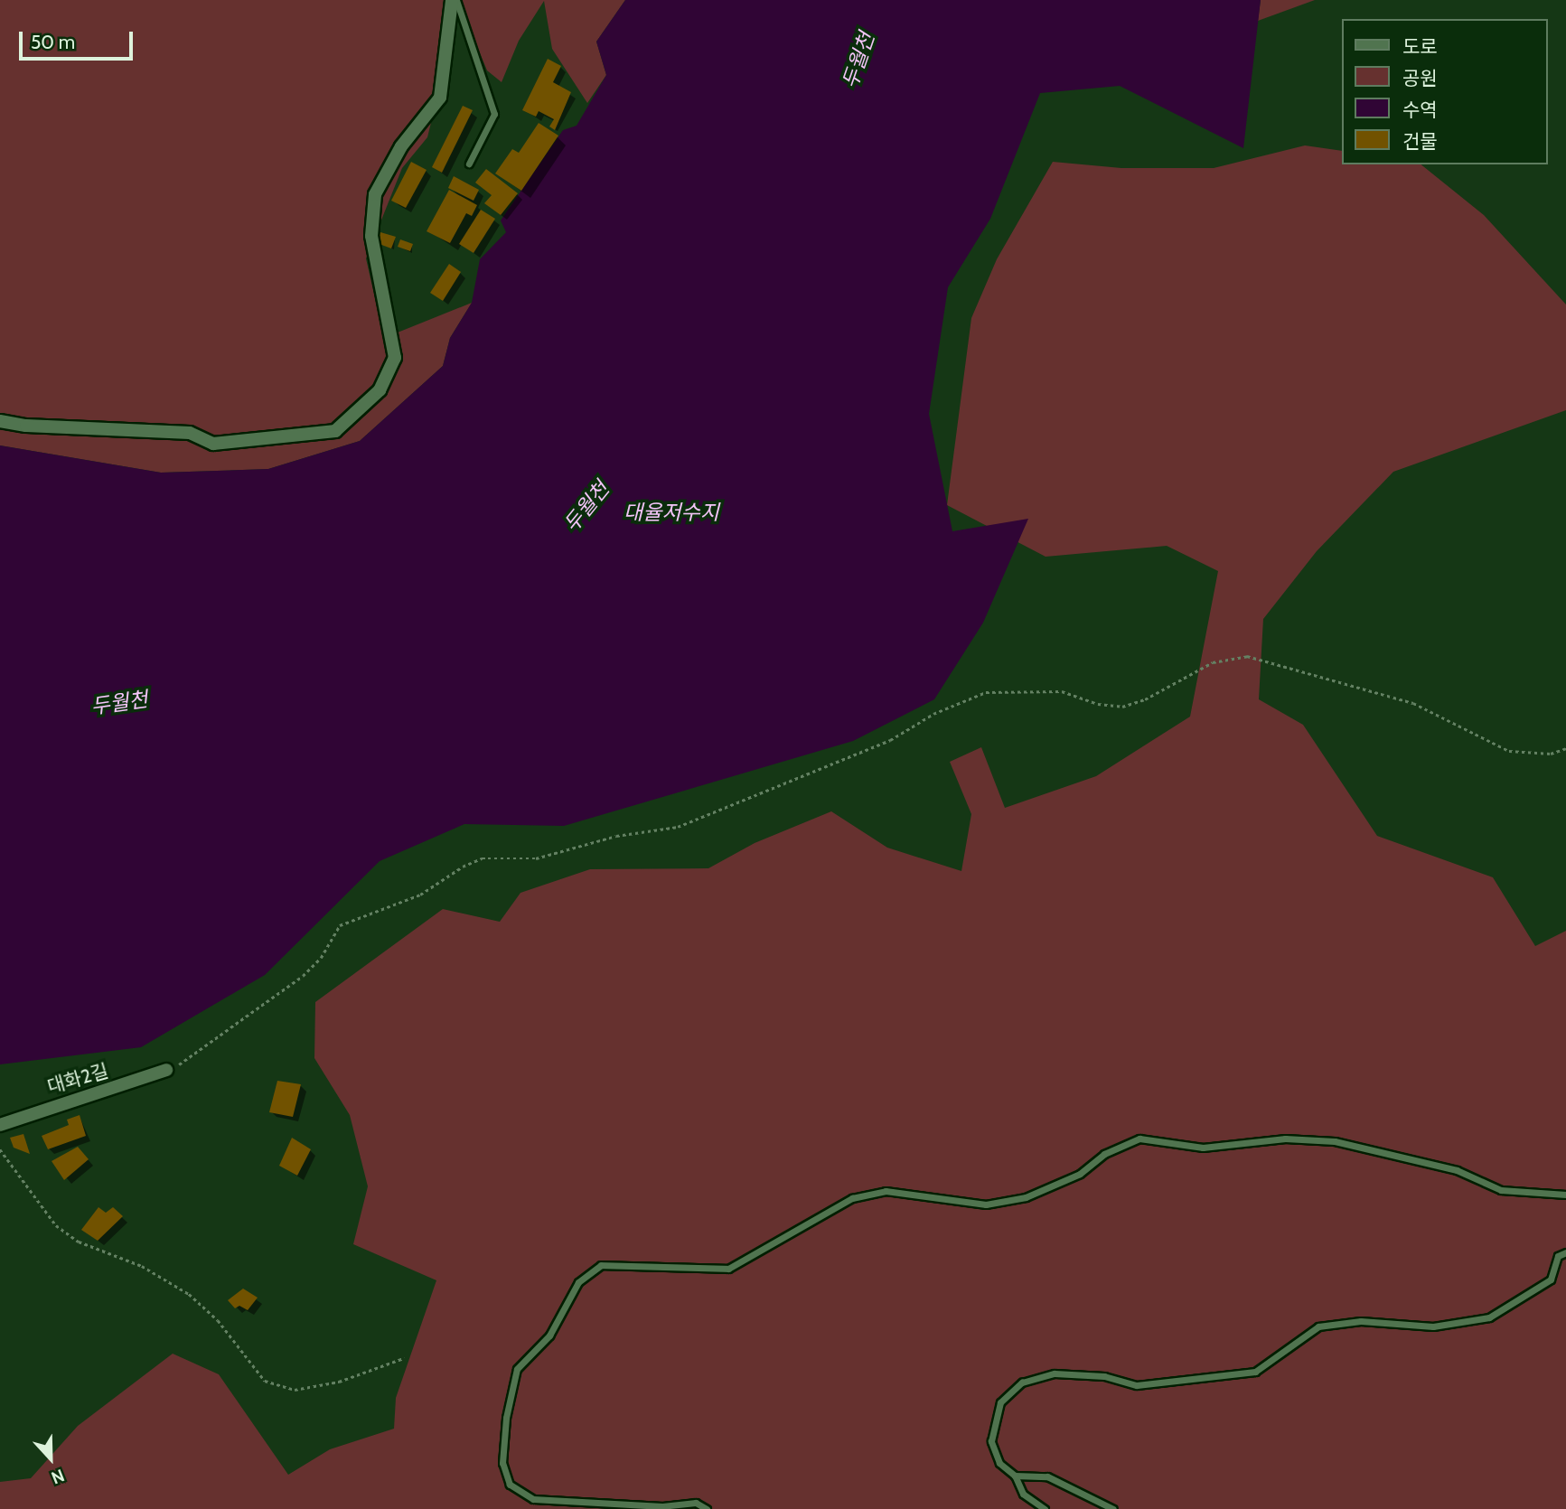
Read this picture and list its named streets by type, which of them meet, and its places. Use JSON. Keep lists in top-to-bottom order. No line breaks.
{"streets":{"street":["대화2길"]},"water":["두월천","대율저수지"],"legend":["도로","공원","수역","건물"],"scale_bar":"50 m","north":"bottom"}
